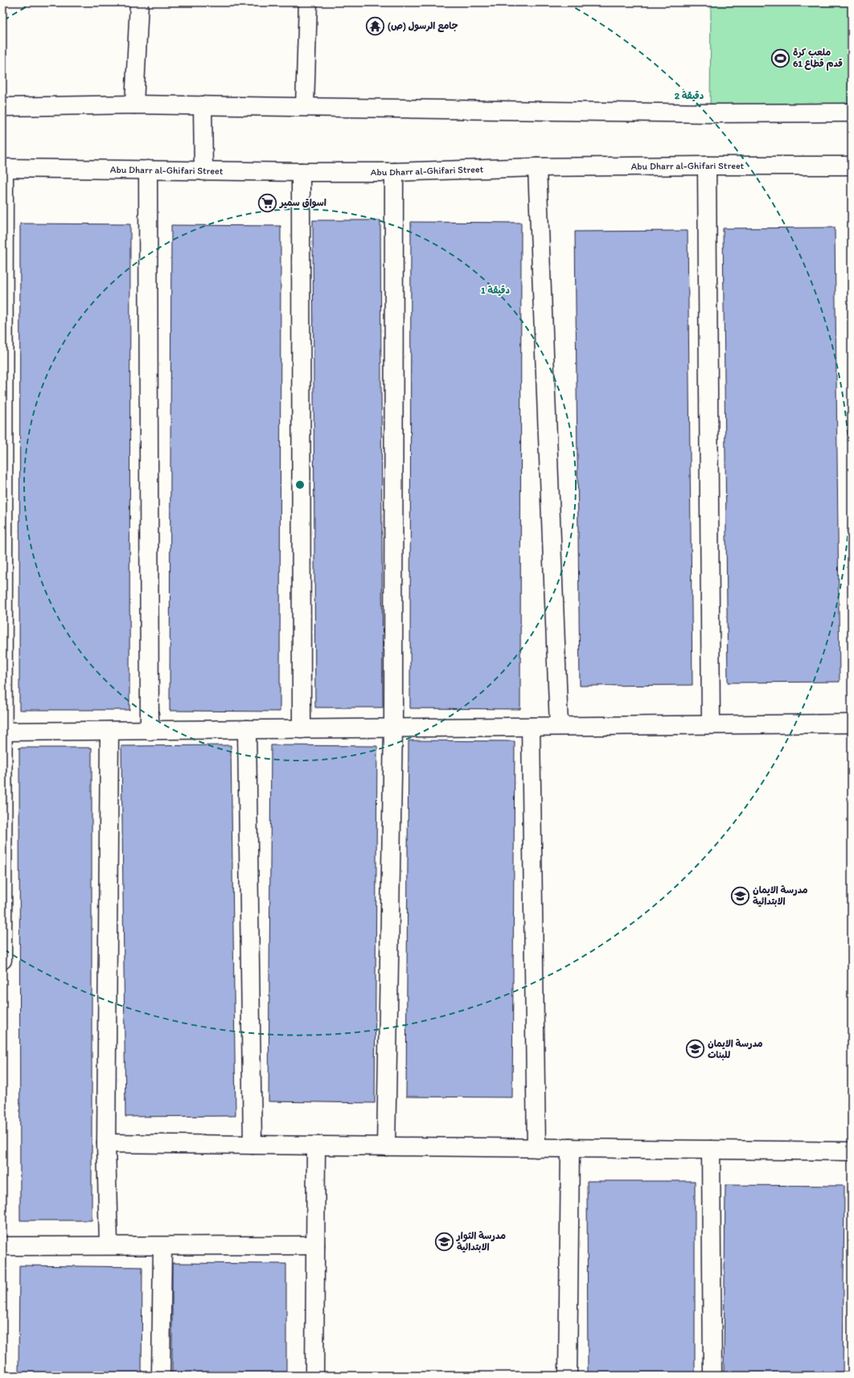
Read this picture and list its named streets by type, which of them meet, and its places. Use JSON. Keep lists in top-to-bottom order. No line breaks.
{"streets":{"street":["Abu Dharr al-Ghifari Street"]},"places":{"temple":["جامع الرسول (ص)"],"sports":["ملعب كرة قدم قطاع 61"],"supermarket":["اسواق سمير"],"school or university":["مدرسة الايمان الابتدائية","مدرسة الايمان للبنات","مدرسة الثوار الابتدائية"]},"rings":["2 دقيقة","1 دقيقة"]}
